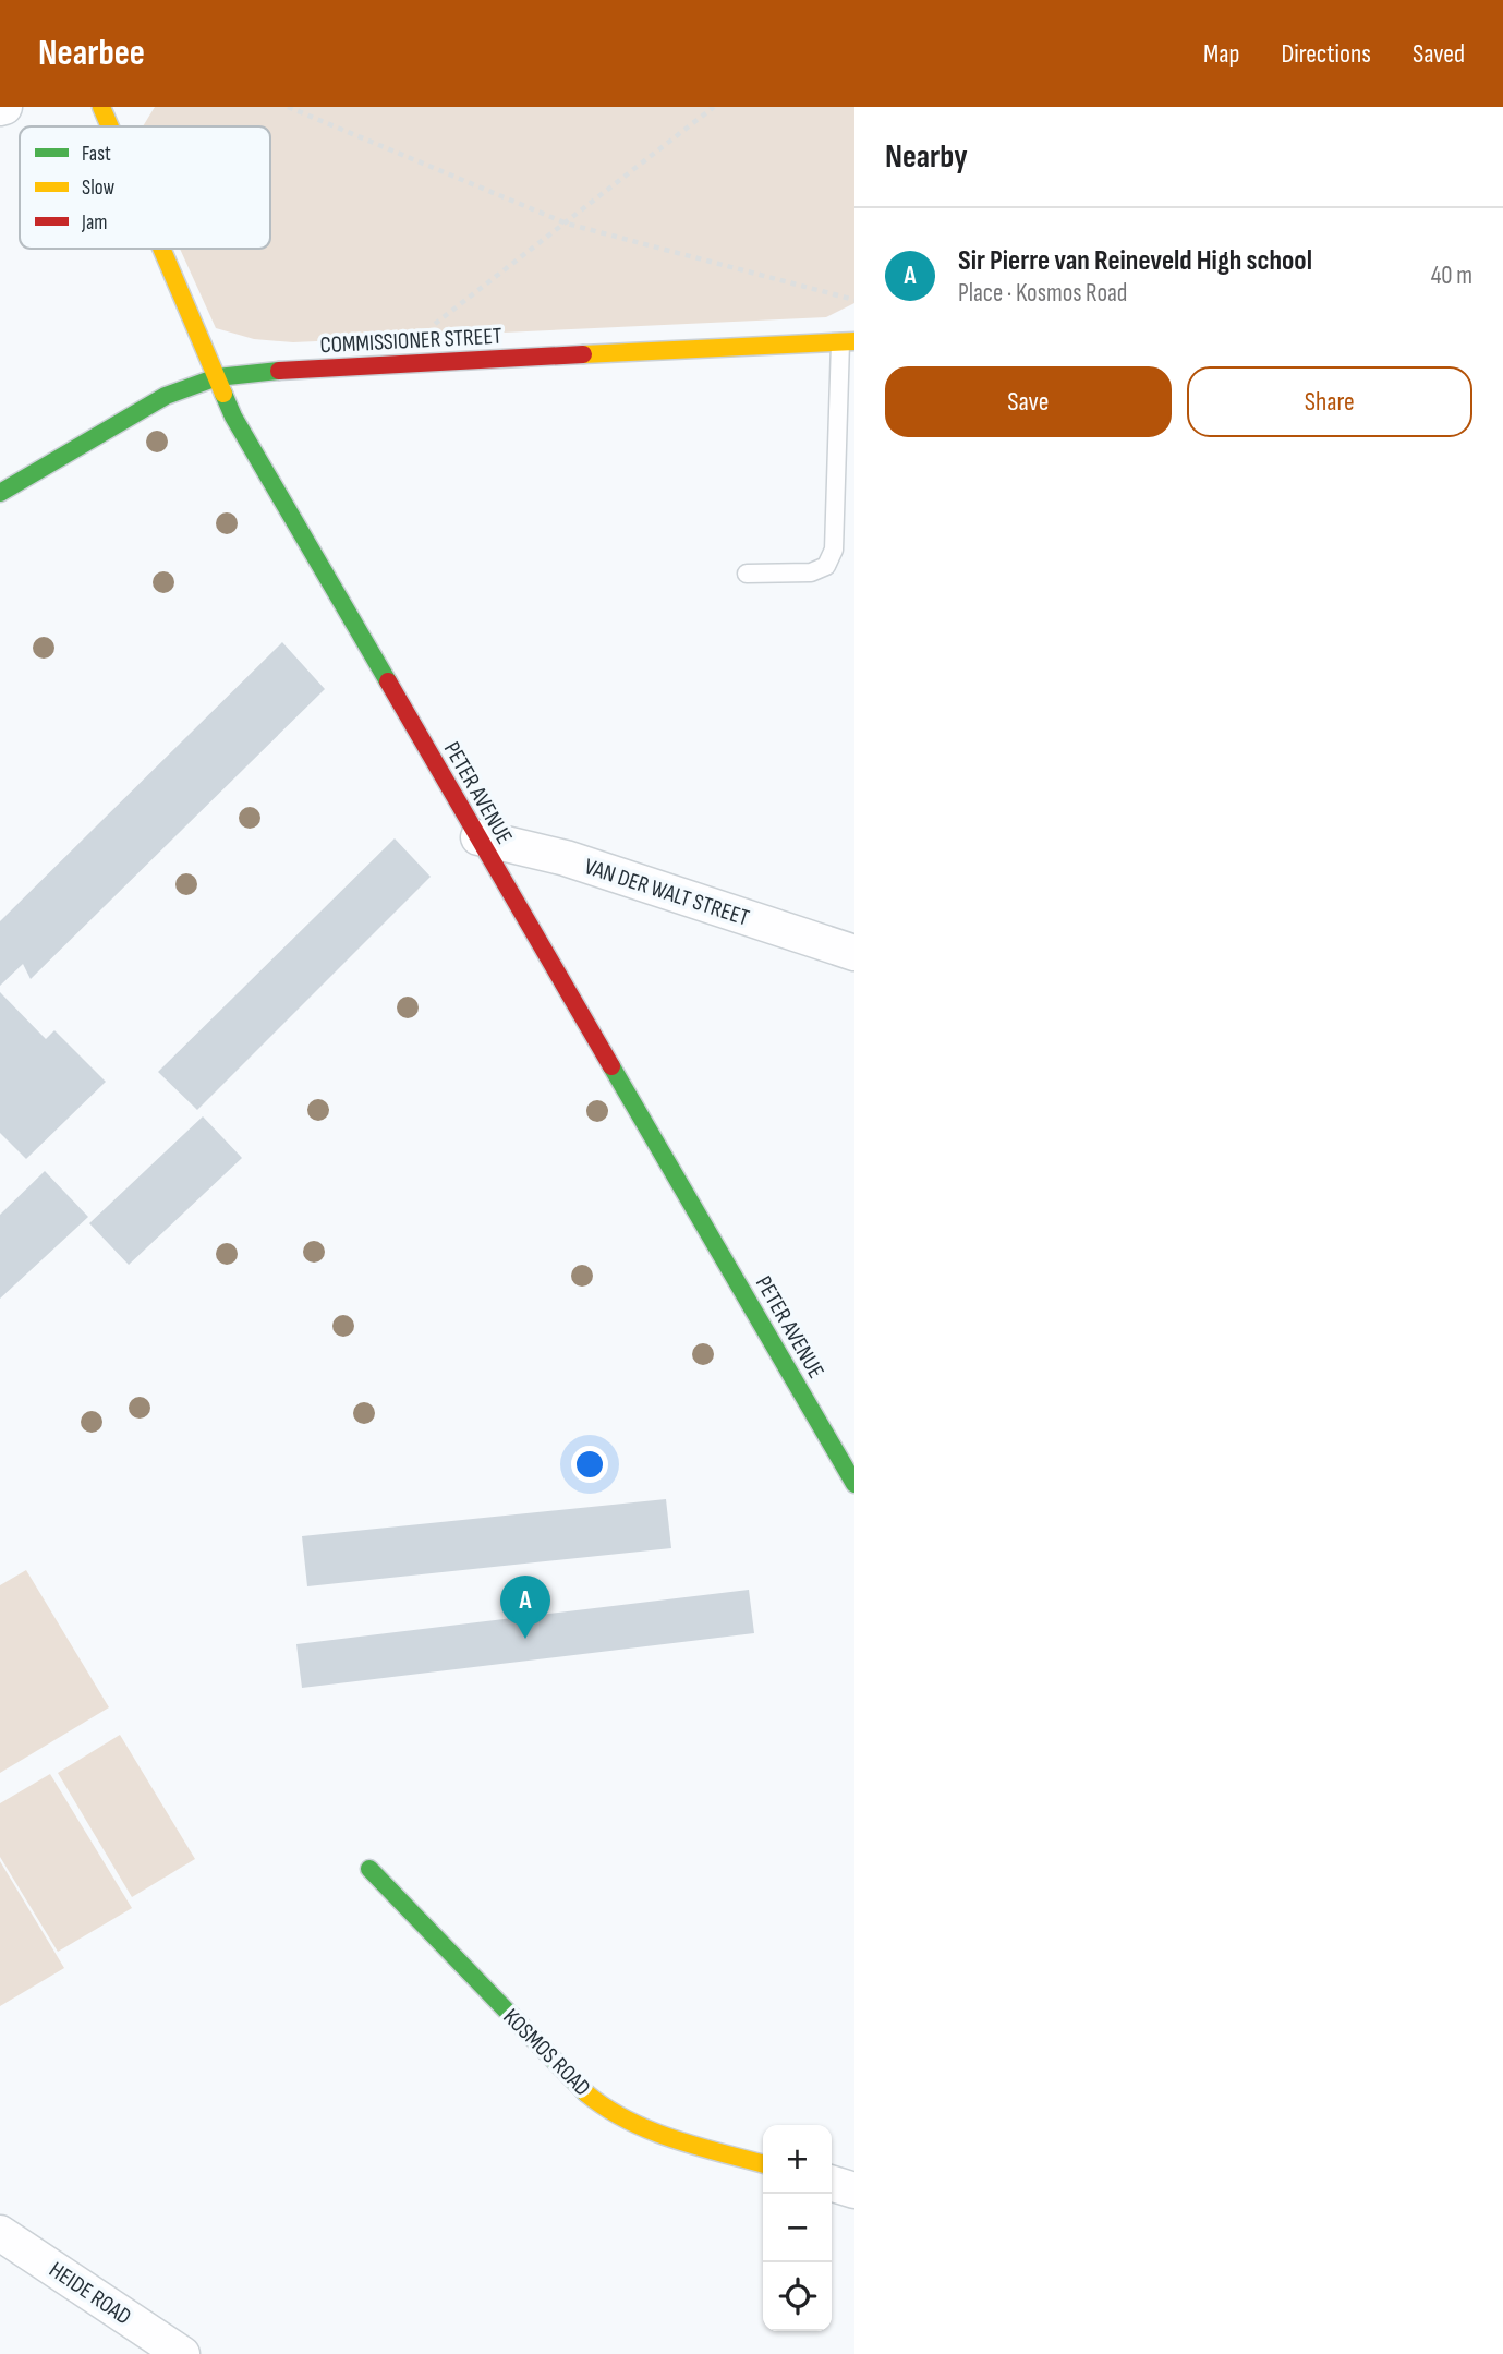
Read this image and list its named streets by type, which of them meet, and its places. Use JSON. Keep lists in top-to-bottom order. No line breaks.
{"streets":{"street":["COMMISSIONER STREET","PETER AVENUE","VAN DER WALT STREET","KOSMOS ROAD","HEIDE ROAD"]},"crossings":[["COMMISSIONER STREET","PETER AVENUE"],["PETER AVENUE","VAN DER WALT STREET"]],"legend":["Fast","Slow","Jam"],"page":{"header":"Nearbee","nav":["Map","Directions","Saved"],"heading":"Nearby","list":[{"mark":"A","name":"Sir Pierre van Reineveld High school","note":"Place · Kosmos Road","value":"40 m"}],"buttons":["Save","Share"],"pins":"A","map_buttons":["+","−"]}}
